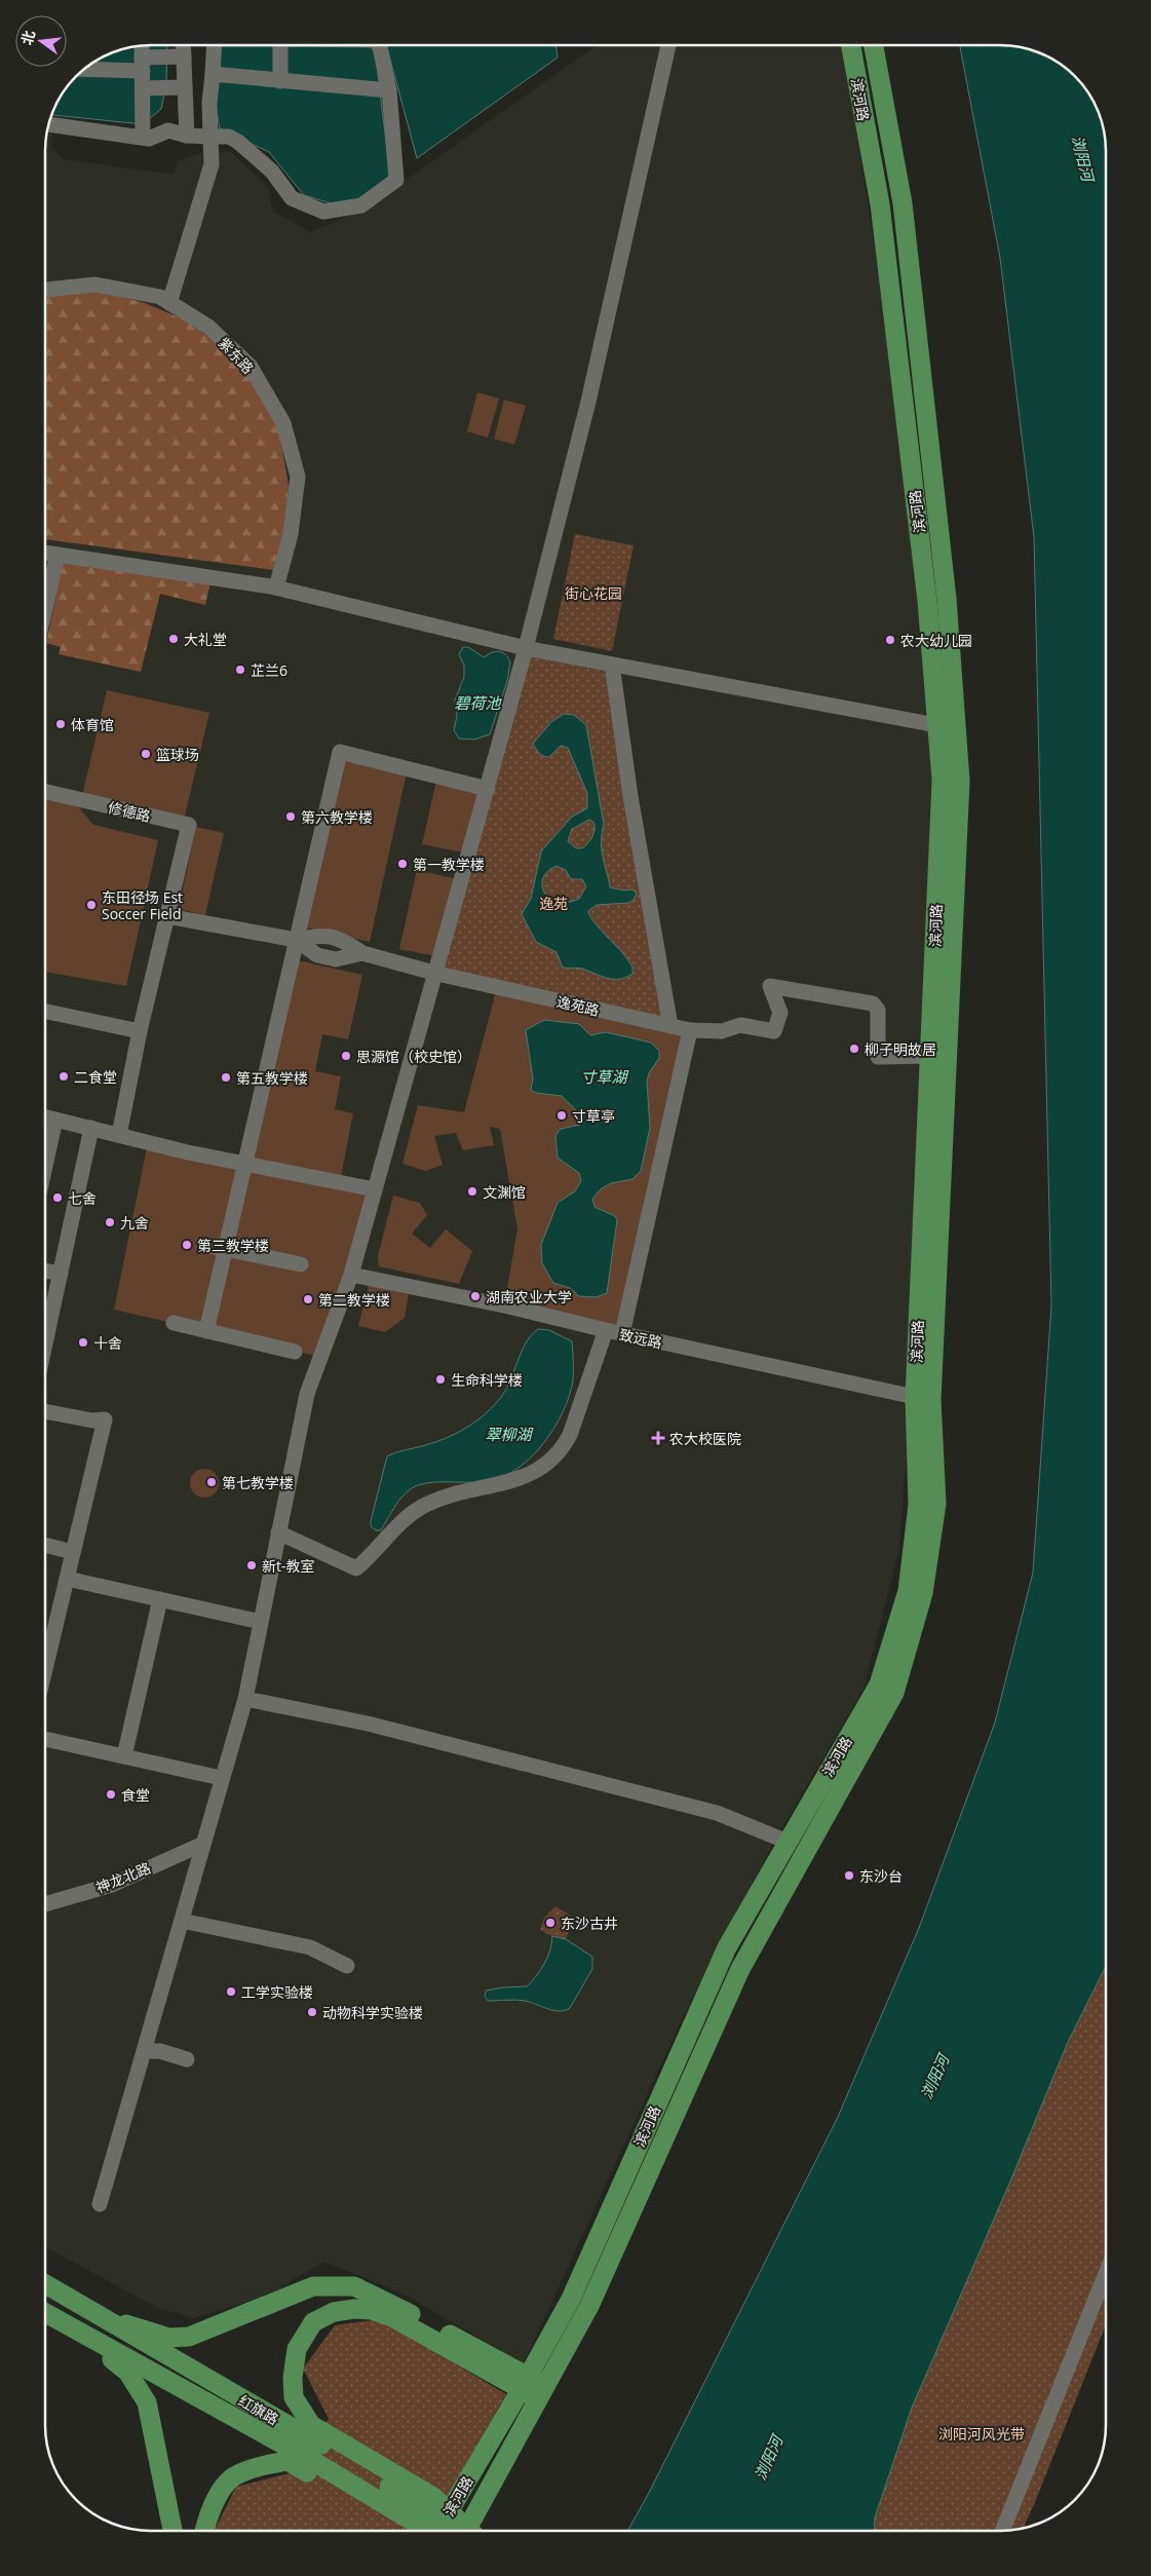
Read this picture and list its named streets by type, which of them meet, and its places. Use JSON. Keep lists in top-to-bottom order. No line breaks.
{"streets":{"main road":["滨河路","红旗路"],"street":["紫东路","修德路","逸苑路","致远路","神龙北路"]},"crossings":[["滨河路","逸苑路"],["滨河路","致远路"],["修德路","逸苑路"]],"water":["浏阳河","碧荷池","寸草湖","翠柳湖"],"parks":["街心花园","逸苑","浏阳河风光带"],"places":{"other":["大礼堂","农大幼儿园","芷兰6","体育馆","篮球场","第六教学楼","第一教学楼","东田径场 Est Soccer Field","柳子明故居","思源馆（校史馆）","二食堂","第五教学楼","寸草亭","文渊馆","七舍","九舍","第三教学楼","湖南农业大学","第二教学楼","十舍","生命科学楼","第七教学楼","新t-教室","食堂","东沙台","东沙古井","工学实验楼","动物科学实验楼"],"health":["农大校医院"]},"north":"left"}
